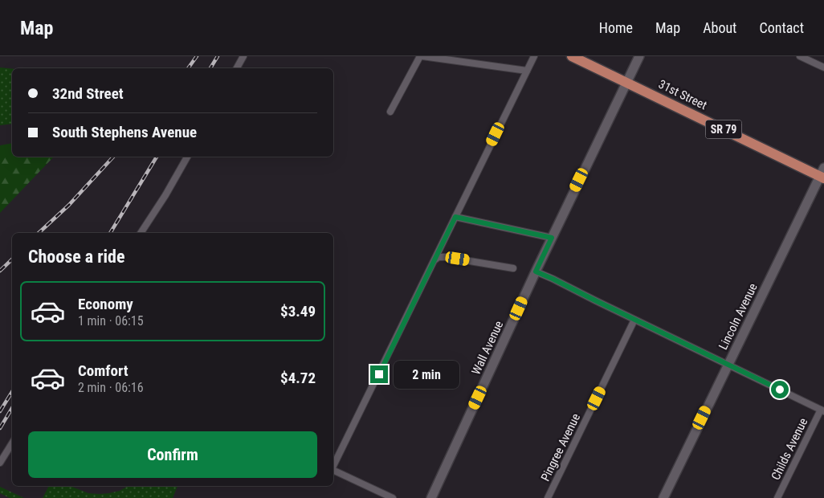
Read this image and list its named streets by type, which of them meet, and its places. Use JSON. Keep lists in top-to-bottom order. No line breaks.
{"streets":{"main road":["31st Street","SR 79","Lincoln Avenue","Wall Avenue"],"street":["Pingree Avenue","Childs Avenue"]},"crossings":[["31st Street","Lincoln Avenue"],["31st Street","Wall Avenue"]],"page":{"header":"Map","nav":["Home","Map","About","Contact"],"banner":["32nd Street","South Stephens Avenue"],"heading":"Choose a ride","list":[{"name":"Economy","note":"1 min · 06:15","value":"$3.49"},{"name":"Comfort","note":"2 min · 06:16","value":"$4.72"}],"bubble":"2 min","buttons":"Confirm"}}
